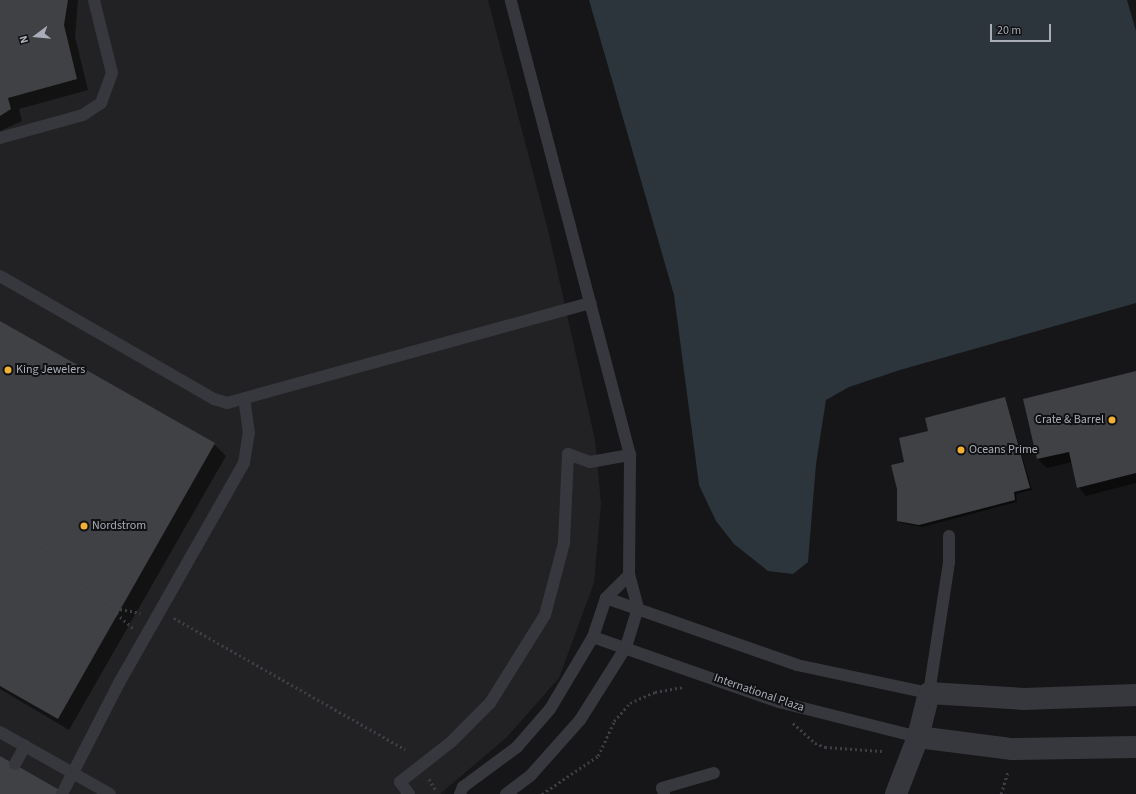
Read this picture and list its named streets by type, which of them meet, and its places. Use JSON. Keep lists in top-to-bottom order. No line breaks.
{"streets":{"lane":["International Plaza"]},"places":["King Jewelers","Crate & Barrel","Oceans Prime","Nordstrom"],"scale_bar":"20 m","north":"left"}
